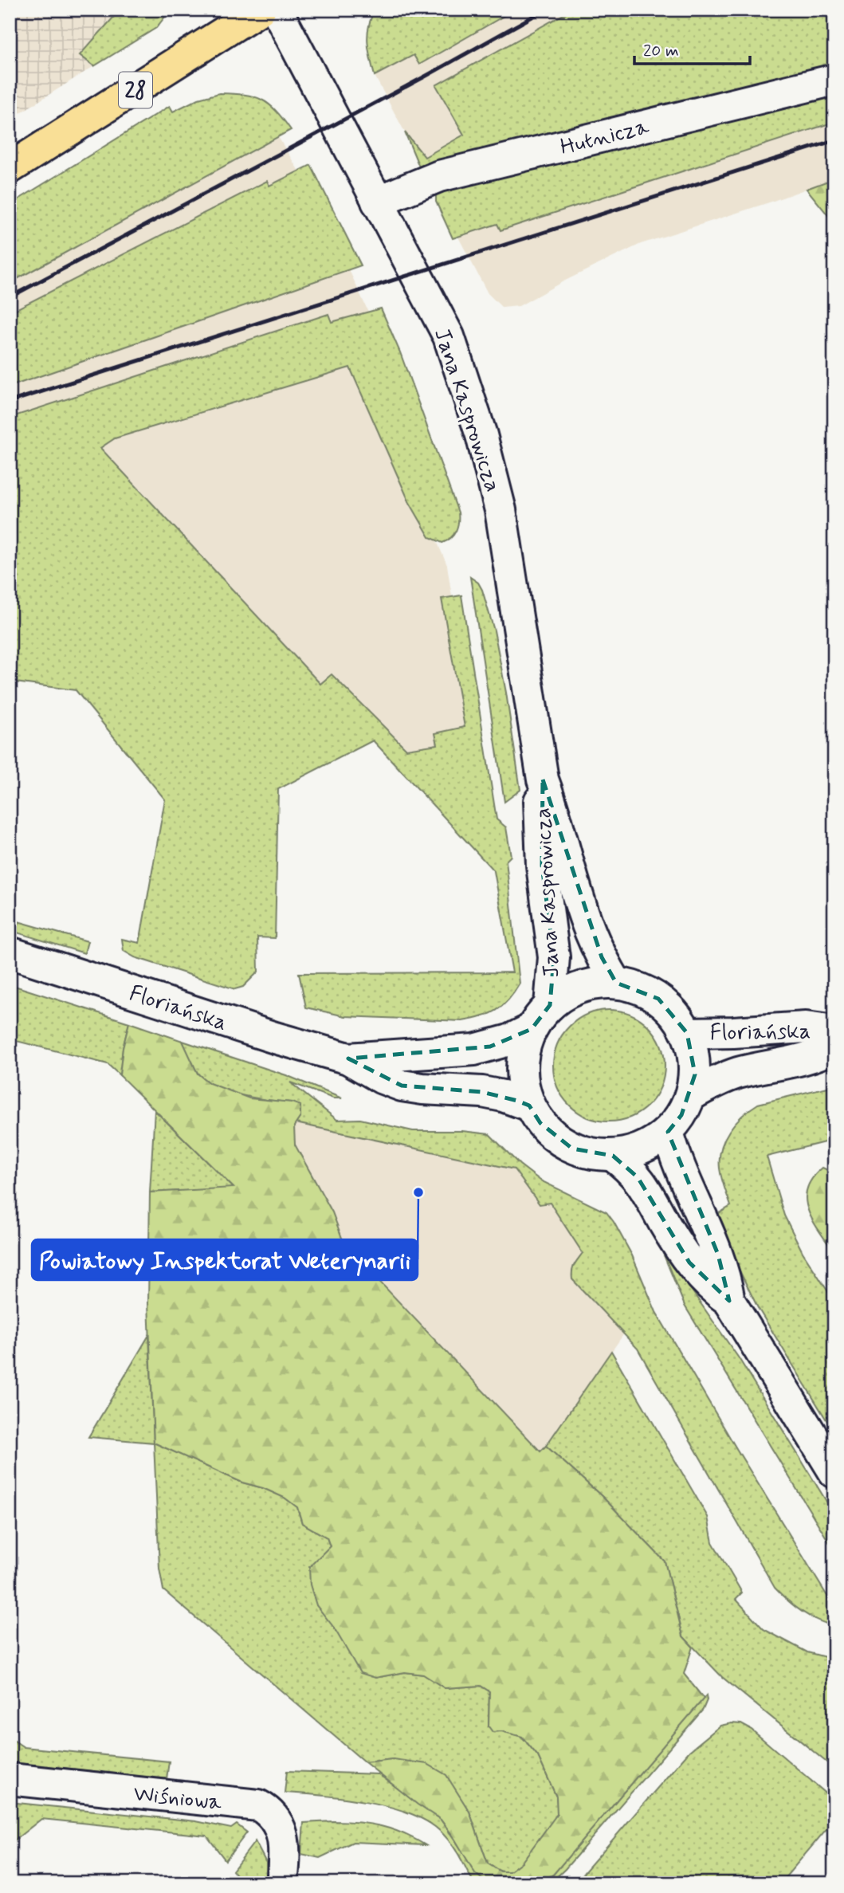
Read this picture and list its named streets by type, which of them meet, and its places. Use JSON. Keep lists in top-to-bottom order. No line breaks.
{"streets":{"main road":["28","Hutnicza","Jana Kasprowicza","Floriańska","Wiśniowa"]},"crossings":[["Hutnicza","Jana Kasprowicza"],["Jana Kasprowicza","Floriańska"]],"places":["Powiatowy Inspektorat Weterynarii"],"scale_bar":"20 m"}
